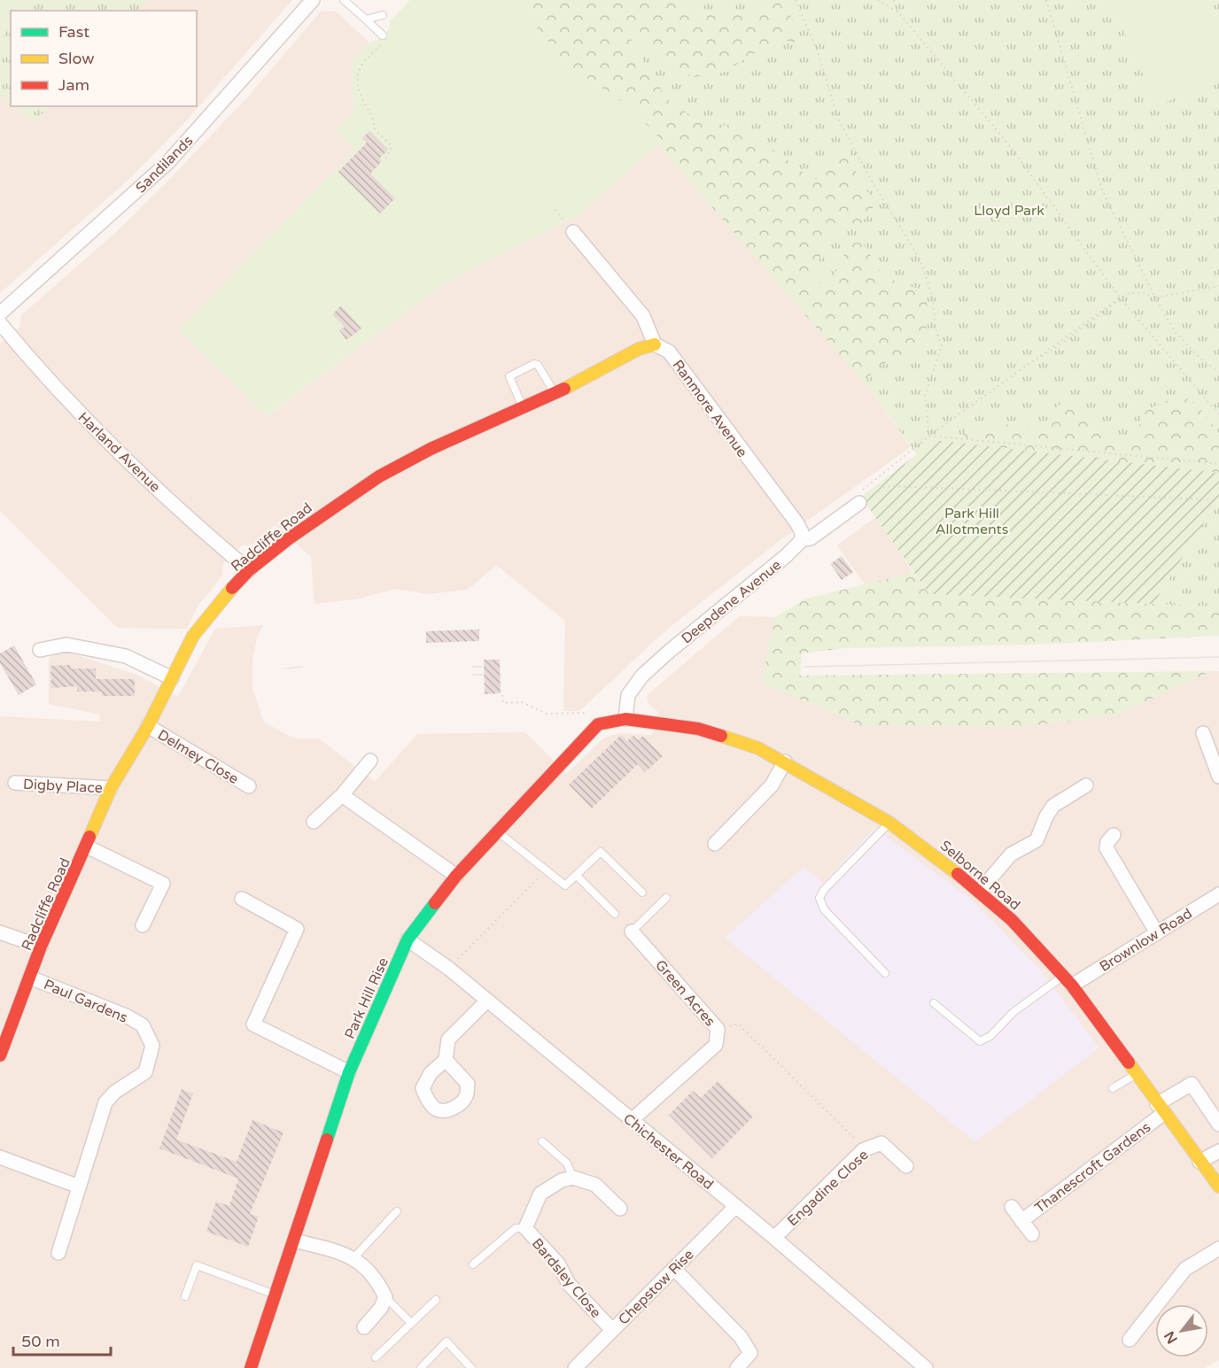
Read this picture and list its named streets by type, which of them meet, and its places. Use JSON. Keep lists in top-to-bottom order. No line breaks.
{"streets":{"street":["Sandilands","Ranmore Avenue","Harland Avenue","Radcliffe Road","Deepdene Avenue","Delmey Close","Digby Place","Selborne Road","Brownlow Road","Green Acres","Park Hill Rise","Paul Gardens","Chichester Road","Thanescroft Gardens","Engadine Close","Bardsley Close","Chepstow Rise"]},"crossings":[["Ranmore Avenue","Radcliffe Road"],["Ranmore Avenue","Deepdene Avenue"],["Harland Avenue","Radcliffe Road"],["Radcliffe Road","Delmey Close"],["Radcliffe Road","Digby Place"],["Radcliffe Road","Paul Gardens"],["Deepdene Avenue","Selborne Road"],["Selborne Road","Brownlow Road"],["Selborne Road","Thanescroft Gardens"],["Green Acres","Chichester Road"],["Park Hill Rise","Chichester Road"],["Chichester Road","Engadine Close"],["Chichester Road","Chepstow Rise"],["Bardsley Close","Chepstow Rise"]],"parks":["Lloyd Park","Park Hill Allotments"],"legend":["Fast","Slow","Jam"],"scale_bar":"50 m","north":"bottom left"}
